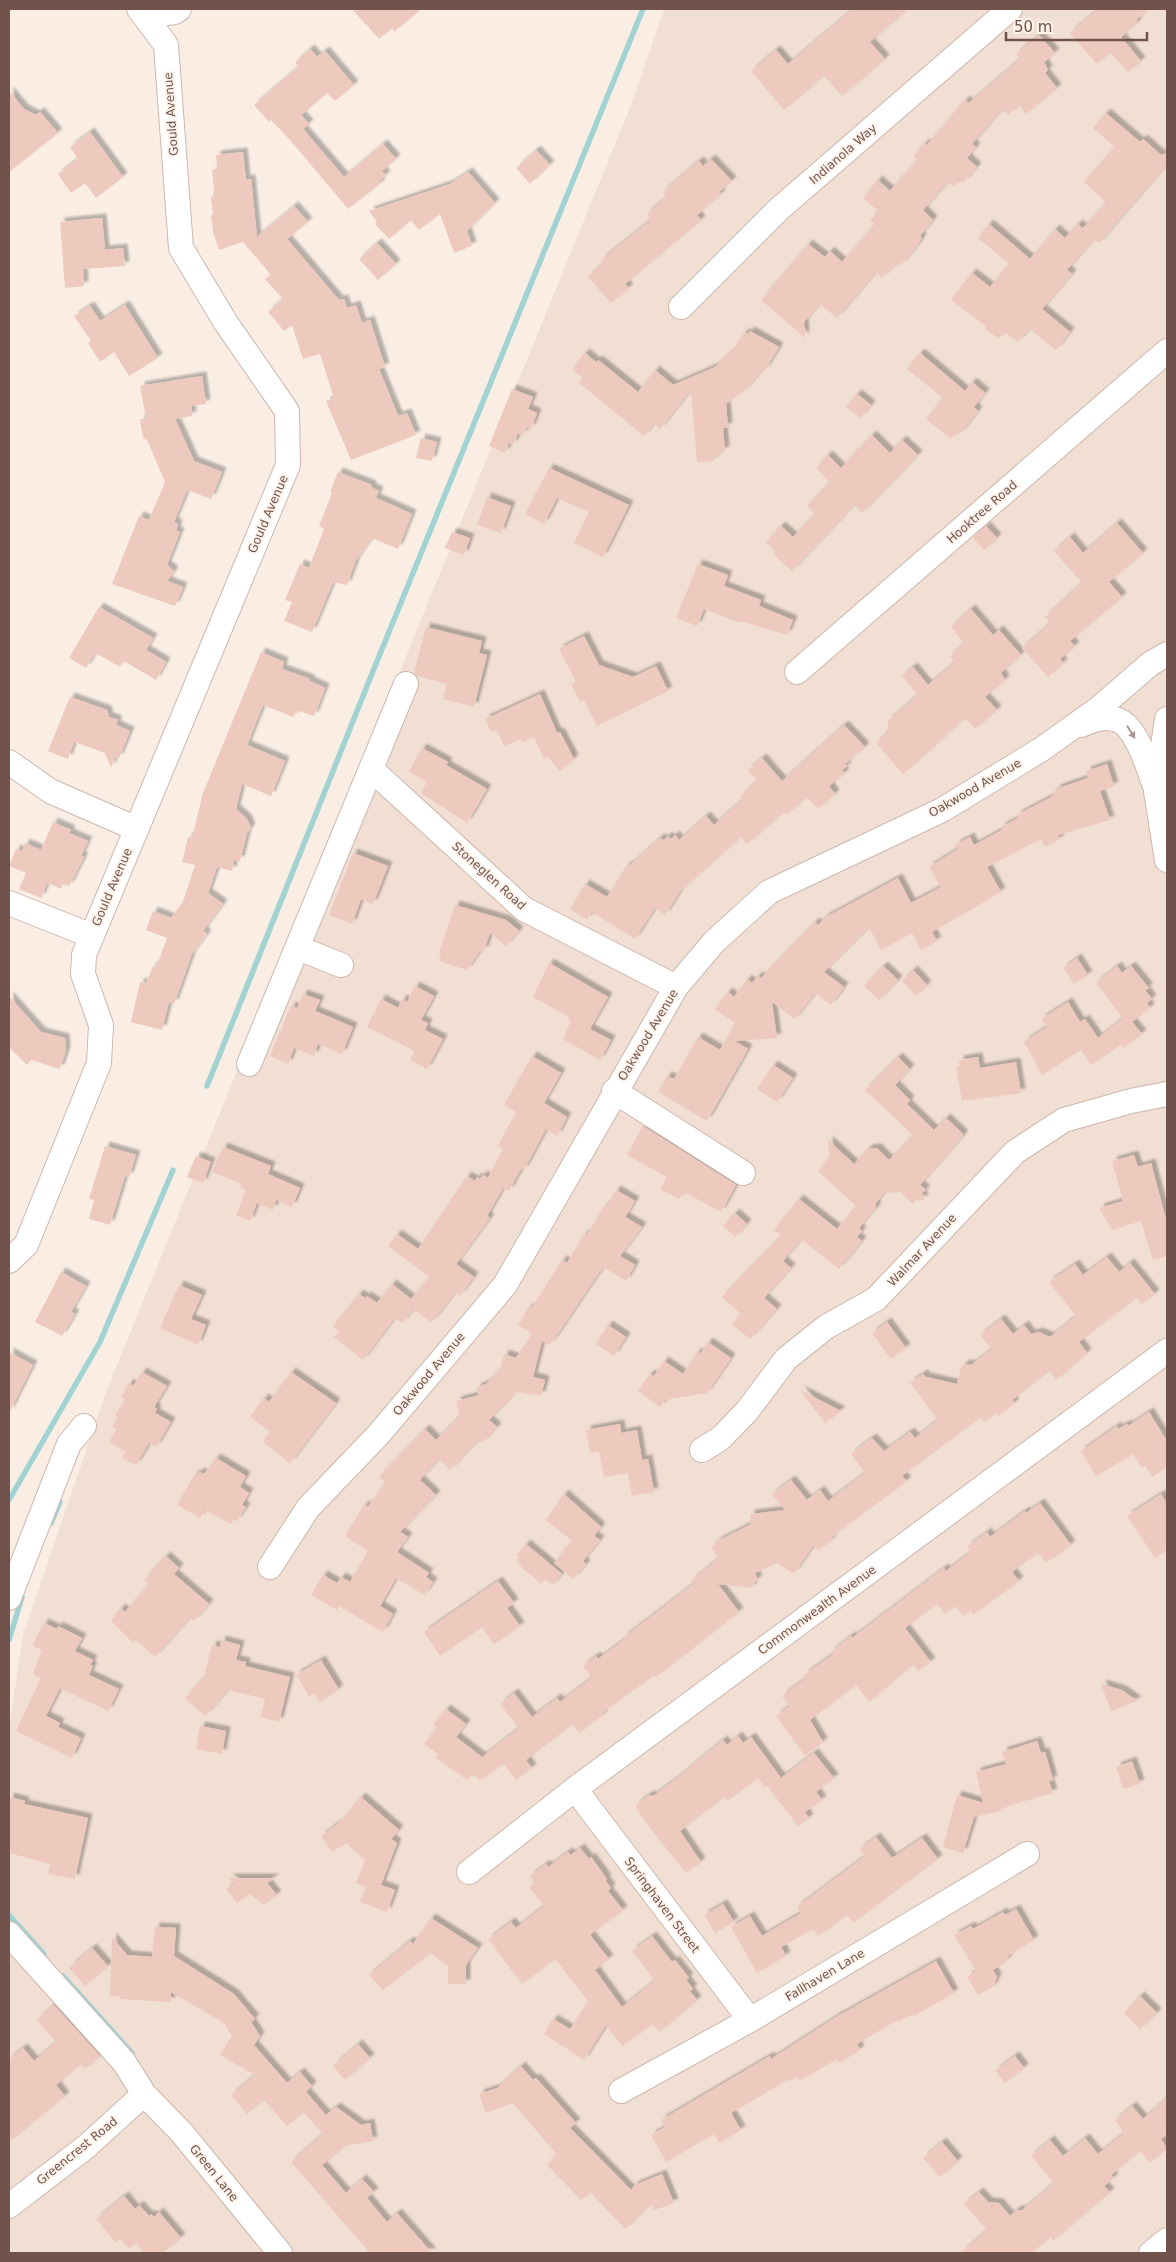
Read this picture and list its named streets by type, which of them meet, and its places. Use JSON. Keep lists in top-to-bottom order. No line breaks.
{"streets":{"street":["Gould Avenue","Indianola Way","Hooktree Road","Oakwood Avenue","Stoneglen Road","Walmar Avenue","Commonwealth Avenue","Springhaven Street","Fallhaven Lane","Greencrest Road","Green Lane"]},"crossings":[["Oakwood Avenue","Stoneglen Road"],["Commonwealth Avenue","Springhaven Street"],["Springhaven Street","Fallhaven Lane"],["Greencrest Road","Green Lane"]],"scale_bar":"50 m"}
